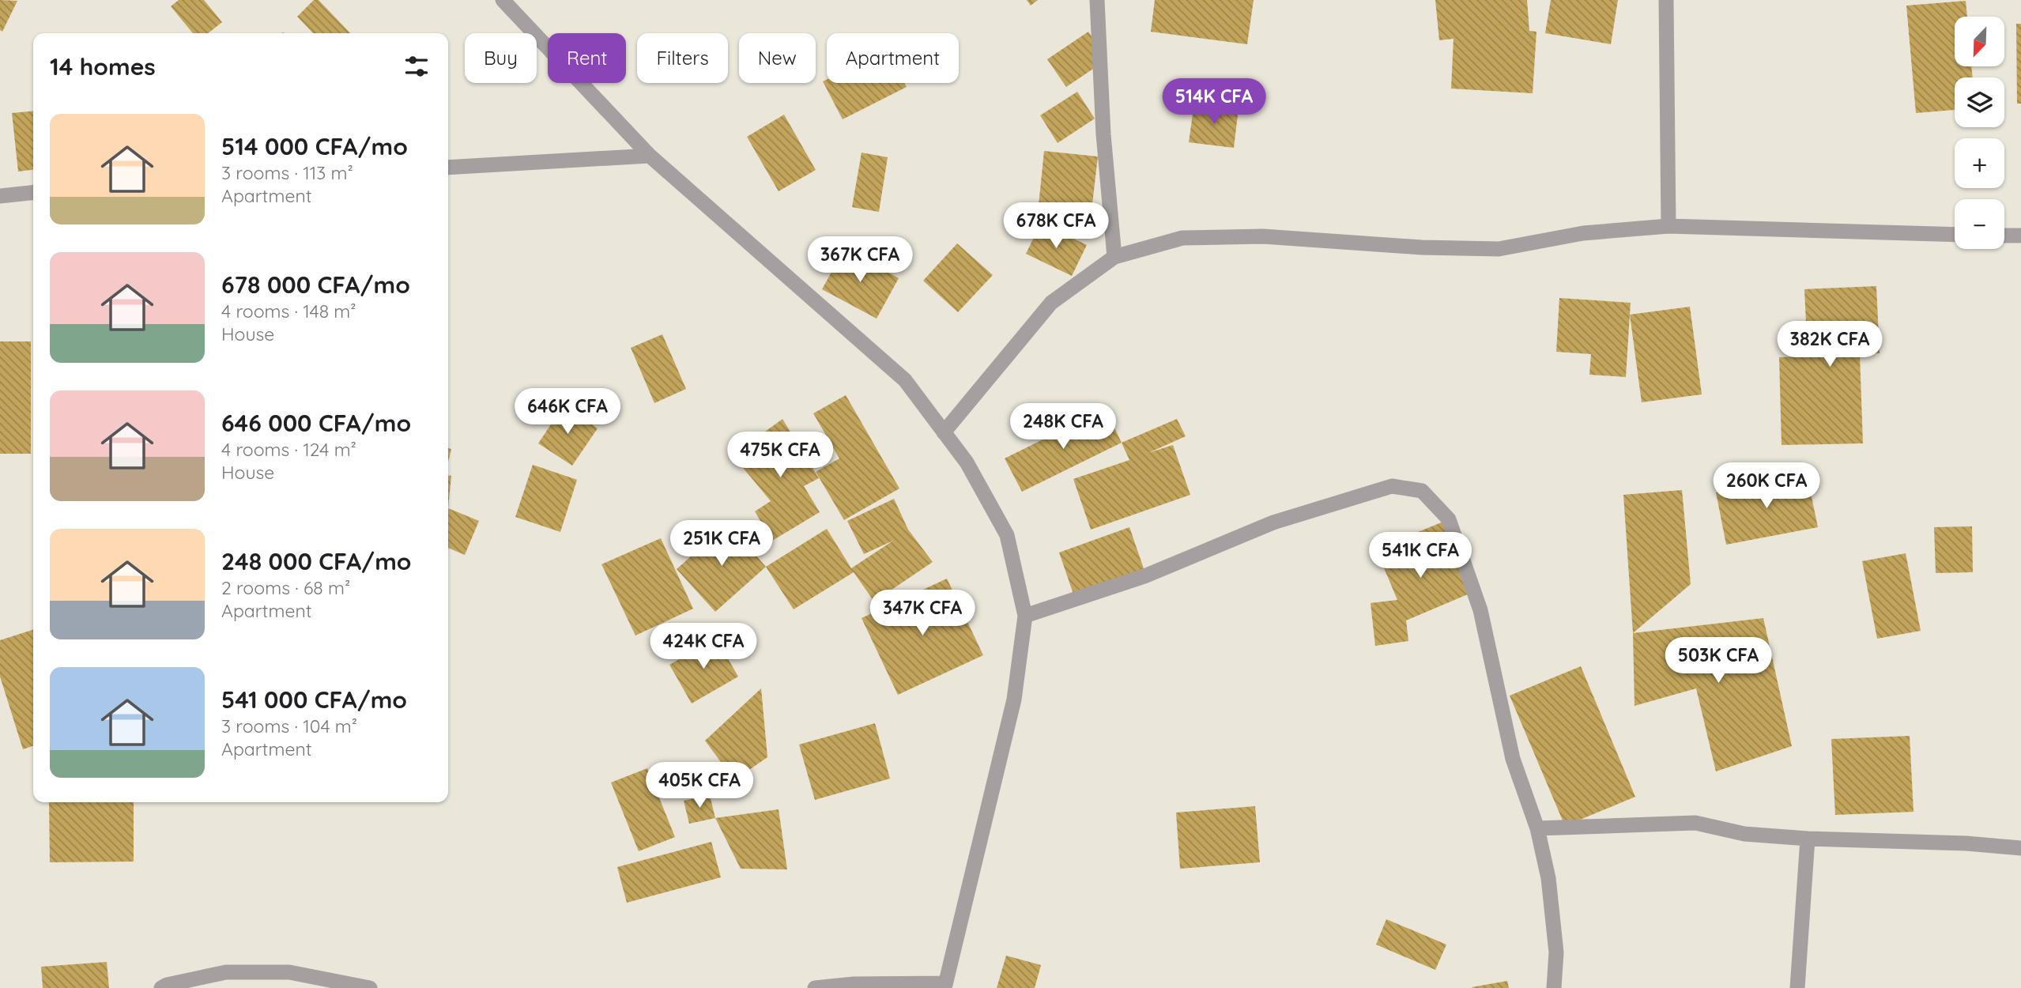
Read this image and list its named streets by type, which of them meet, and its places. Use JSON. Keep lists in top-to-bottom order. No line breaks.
{"north":"bottom left","page":{"map_buttons":["+","−"],"chip":["Buy","Rent","Filters","New","Apartment"],"heading":"14 homes","price":["514K CFA","678K CFA","367K CFA","382K CFA","646K CFA","248K CFA","475K CFA","260K CFA","251K CFA","541K CFA","347K CFA","424K CFA","503K CFA","405K CFA"],"list":[{"name":"514 000 CFA/mo","note":"3 rooms · 113 m² · Apartment"},{"name":"678 000 CFA/mo","note":"4 rooms · 148 m² · House"},{"name":"646 000 CFA/mo","note":"4 rooms · 124 m² · House"},{"name":"248 000 CFA/mo","note":"2 rooms · 68 m² · Apartment"},{"name":"541 000 CFA/mo","note":"3 rooms · 104 m² · Apartment"}]}}
